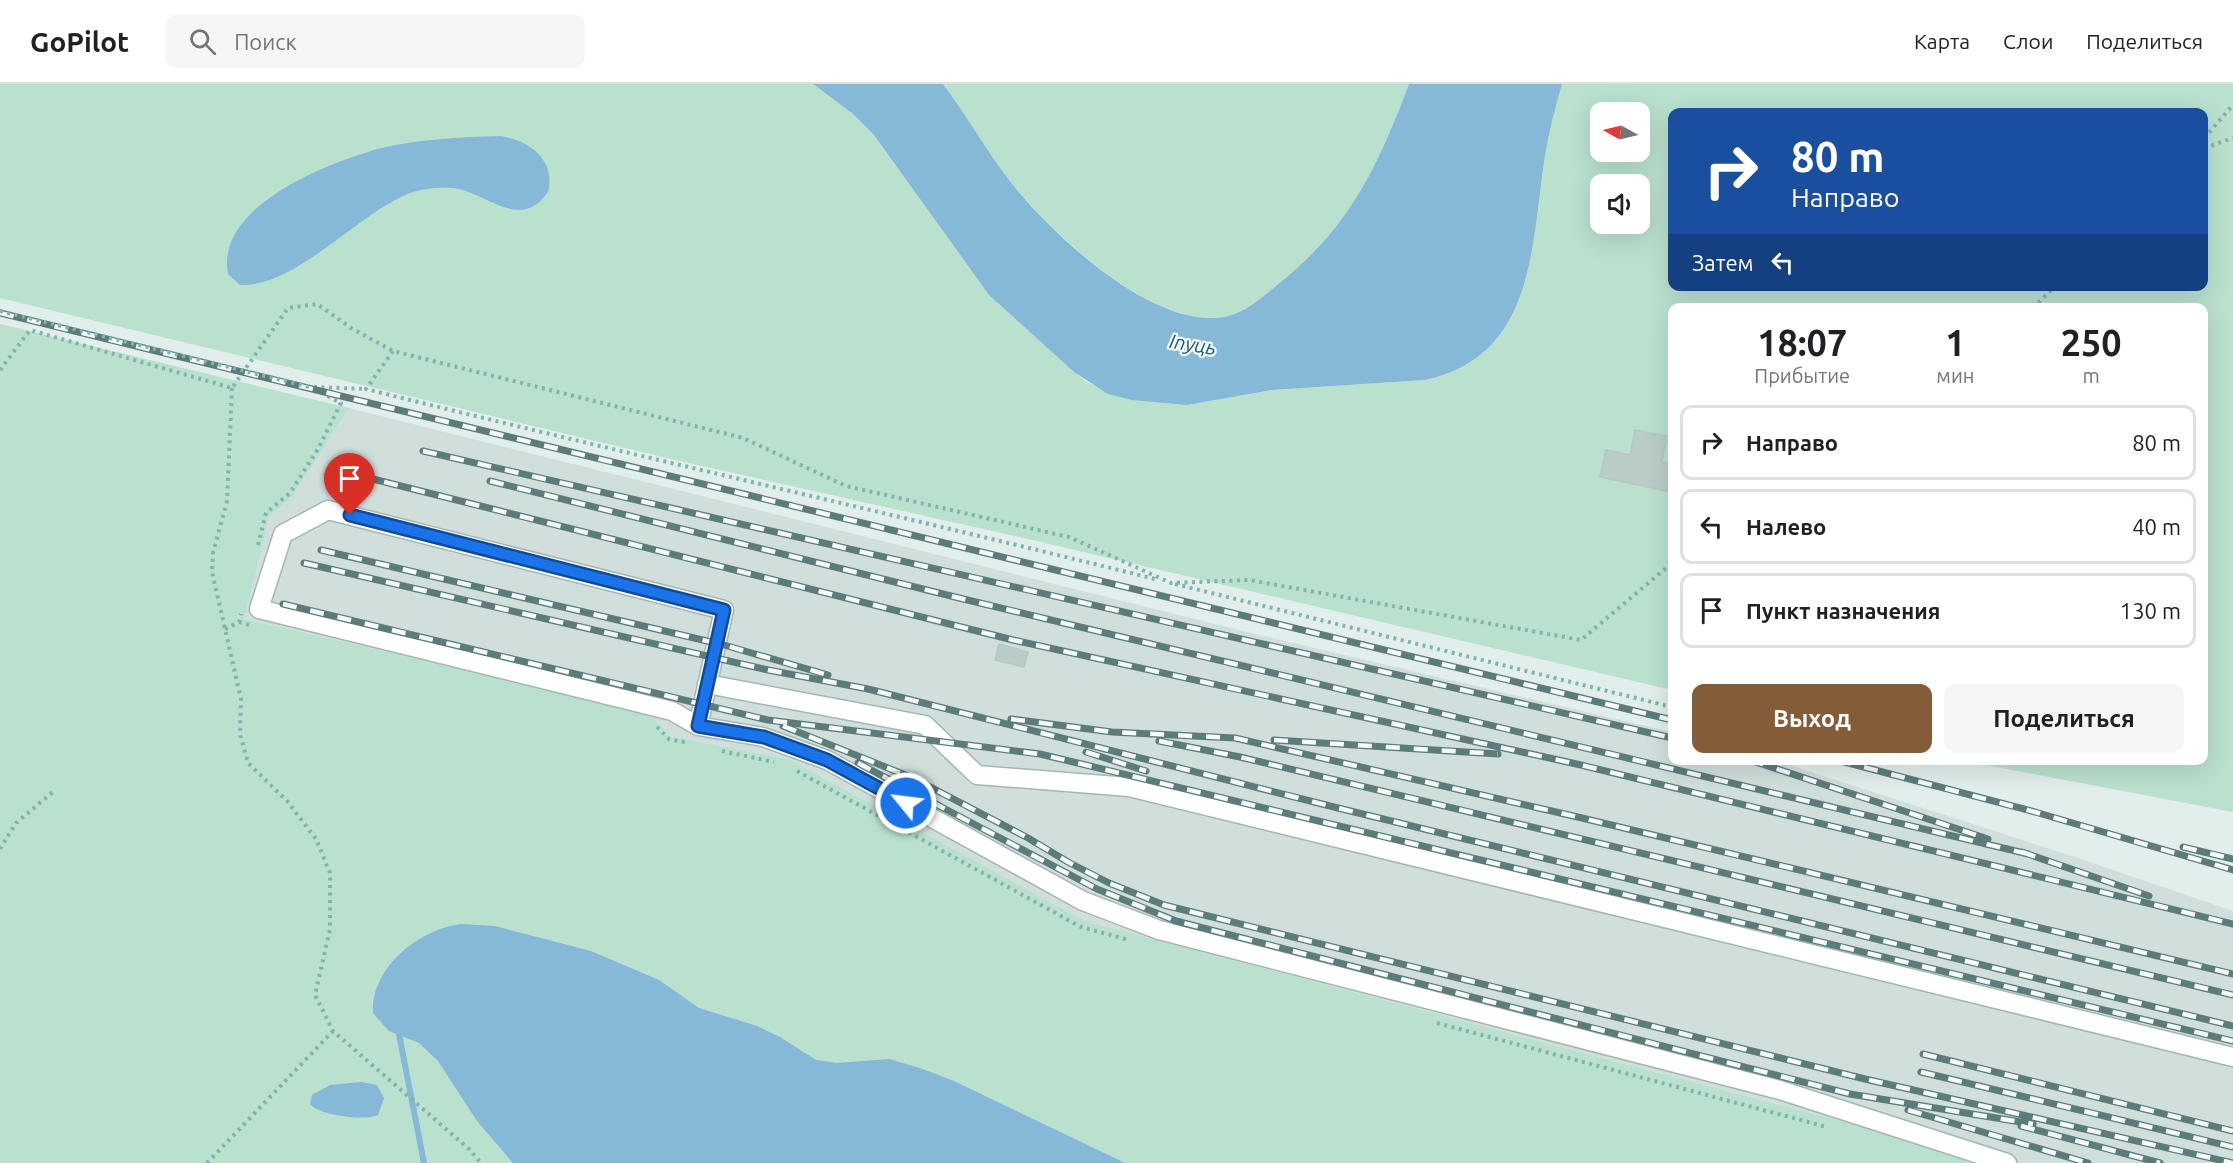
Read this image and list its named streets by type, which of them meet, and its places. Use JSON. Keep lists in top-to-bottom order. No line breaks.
{"water":["Іпуць"],"north":"left","page":{"header":"GoPilot","search":"Поиск","nav":["Карта","Слои","Поделиться"],"turn":["80 m","Направо"],"then":"Затем","eta":["18:07","Прибытие","1","мин","250","m"],"list":[{"name":"Направо","value":"80 m"},{"name":"Налево","value":"40 m"},{"name":"Пункт назначения","value":"130 m"}],"buttons":["Выход","Поделиться"]}}
